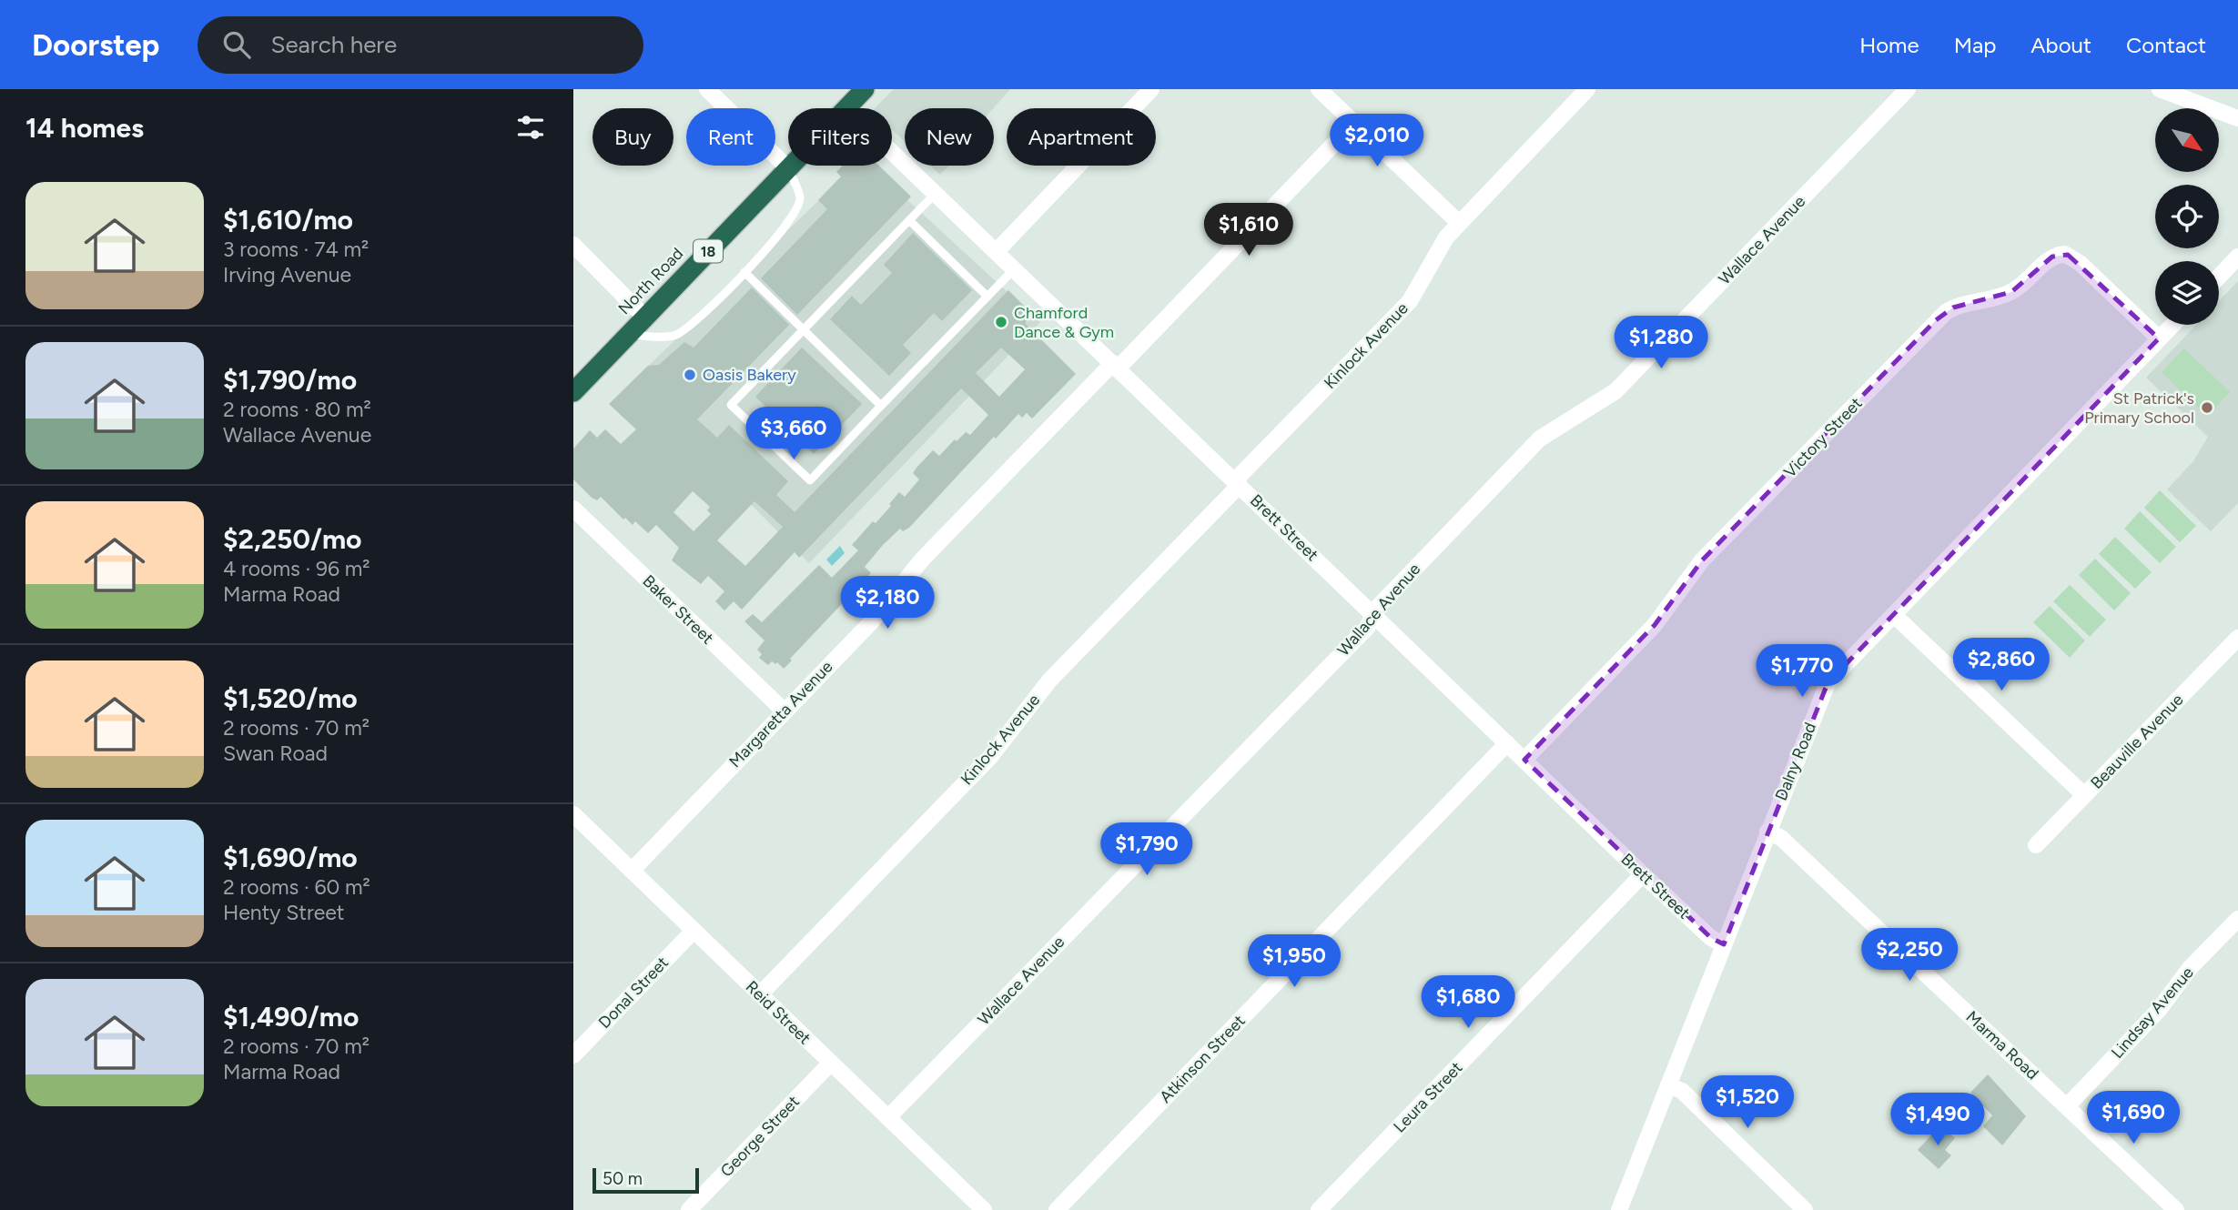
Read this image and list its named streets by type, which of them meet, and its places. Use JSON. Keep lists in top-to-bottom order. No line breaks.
{"streets":{"highway":["18","North Road"],"street":["Wallace Avenue","Kinlock Avenue","Victory Street","Brett Street","Baker Street","Margaretta Avenue","Beauville Avenue","Dalny Road","Donal Street","Reid Street","Lindsay Avenue","Marma Road","Atkinson Street","Leura Street","George Street"]},"crossings":[["Wallace Avenue","Brett Street"],["Wallace Avenue","Reid Street"],["Kinlock Avenue","Brett Street"],["Kinlock Avenue","Reid Street"],["Victory Street","Brett Street"],["Victory Street","Dalny Road"],["Brett Street","Margaretta Avenue"],["Brett Street","Dalny Road"],["Brett Street","Atkinson Street"],["Brett Street","Leura Street"],["Baker Street","Margaretta Avenue"],["Margaretta Avenue","Reid Street"],["Dalny Road","Marma Road"],["Donal Street","Reid Street"],["Reid Street","George Street"],["Lindsay Avenue","Marma Road"]],"places":["Chamford Dance & Gym","Oasis Bakery","St Patrick's Primary School"],"scale_bar":"50 m","north":"bottom right","page":{"header":"Doorstep","search":"Search here","nav":["Home","Map","About","Contact"],"heading":"14 homes","chip":["Buy","Rent","Filters","New","Apartment"],"price":["$2,010","$1,610","$1,280","$3,660","$2,180","$2,860","$1,770","$1,790","$2,250","$1,950","$1,680","$1,520","$1,690","$1,490"],"list":[{"name":"$1,610/mo","note":"3 rooms · 74 m² · Irving Avenue"},{"name":"$1,790/mo","note":"2 rooms · 80 m² · Wallace Avenue"},{"name":"$2,250/mo","note":"4 rooms · 96 m² · Marma Road"},{"name":"$1,520/mo","note":"2 rooms · 70 m² · Swan Road"},{"name":"$1,690/mo","note":"2 rooms · 60 m² · Henty Street"},{"name":"$1,490/mo","note":"2 rooms · 70 m² · Marma Road"}],"scale":"50 m"}}
